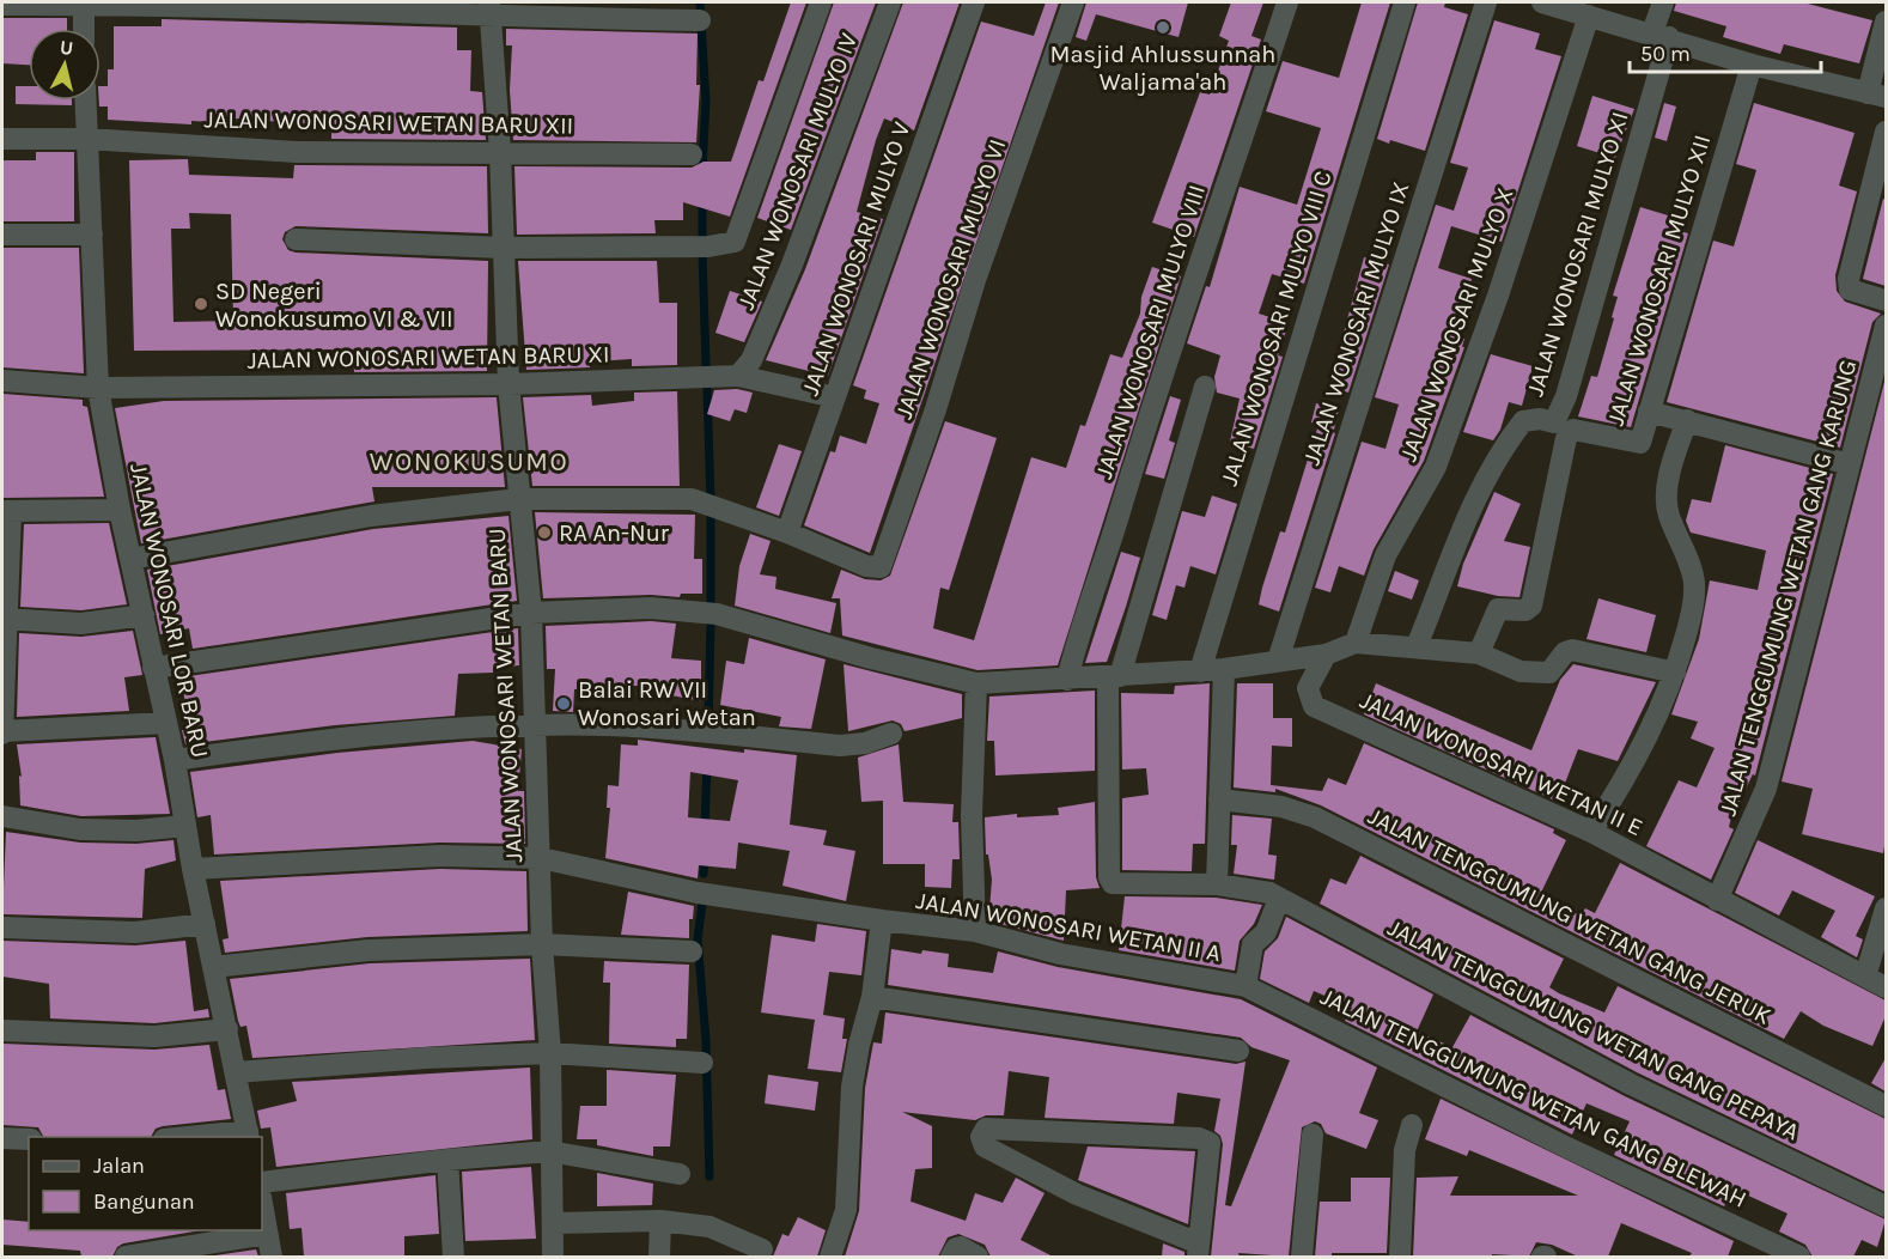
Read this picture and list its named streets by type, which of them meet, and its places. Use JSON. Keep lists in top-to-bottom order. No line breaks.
{"streets":{"street":["JALAN WONOSARI WETAN BARU XII","JALAN WONOSARI MULYO IV","JALAN WONOSARI MULYO XI","JALAN WONOSARI MULYO V","JALAN WONOSARI MULYO VI","JALAN WONOSARI MULYO XII","JALAN WONOSARI MULYO IX","JALAN WONOSARI MULYO X","JALAN WONOSARI MULYO VIII C","JALAN WONOSARI MULYO VIII","JALAN WONOSARI WETAN BARU XI","JALAN TENGGUMUNG WETAN GANG KARUNG","JALAN WONOSARI LOR BARU","JALAN WONOSARI WETAN BARU","JALAN WONOSARI WETAN II E","JALAN TENGGUMUNG WETAN GANG JERUK","JALAN WONOSARI WETAN II A","JALAN TENGGUMUNG WETAN GANG PEPAYA","JALAN TENGGUMUNG WETAN GANG BLEWAH"]},"crossings":[["JALAN WONOSARI WETAN BARU XII","JALAN WONOSARI LOR BARU"],["JALAN WONOSARI WETAN BARU XII","JALAN WONOSARI WETAN BARU"],["JALAN WONOSARI MULYO IV","JALAN WONOSARI WETAN BARU XI"],["JALAN WONOSARI MULYO XI","JALAN WONOSARI MULYO XII"],["JALAN WONOSARI MULYO V","JALAN WONOSARI MULYO VI"],["JALAN WONOSARI MULYO V","JALAN WONOSARI WETAN BARU XI"],["JALAN WONOSARI WETAN BARU XI","JALAN WONOSARI LOR BARU"],["JALAN WONOSARI WETAN BARU XI","JALAN WONOSARI WETAN BARU"],["JALAN TENGGUMUNG WETAN GANG KARUNG","JALAN WONOSARI WETAN II E"],["JALAN WONOSARI LOR BARU","JALAN WONOSARI WETAN II A"],["JALAN WONOSARI WETAN BARU","JALAN WONOSARI WETAN II A"],["JALAN WONOSARI WETAN II A","JALAN TENGGUMUNG WETAN GANG BLEWAH"]],"districts":["WONOKUSUMO"],"places":["Masjid Ahlussunnah Waljama'ah","SD Negeri Wonokusumo VI & VII","RA An-Nur","Balai RW VII Wonosari Wetan"],"legend":["Jalan","Bangunan"],"scale_bar":"50 m","north":"top"}
